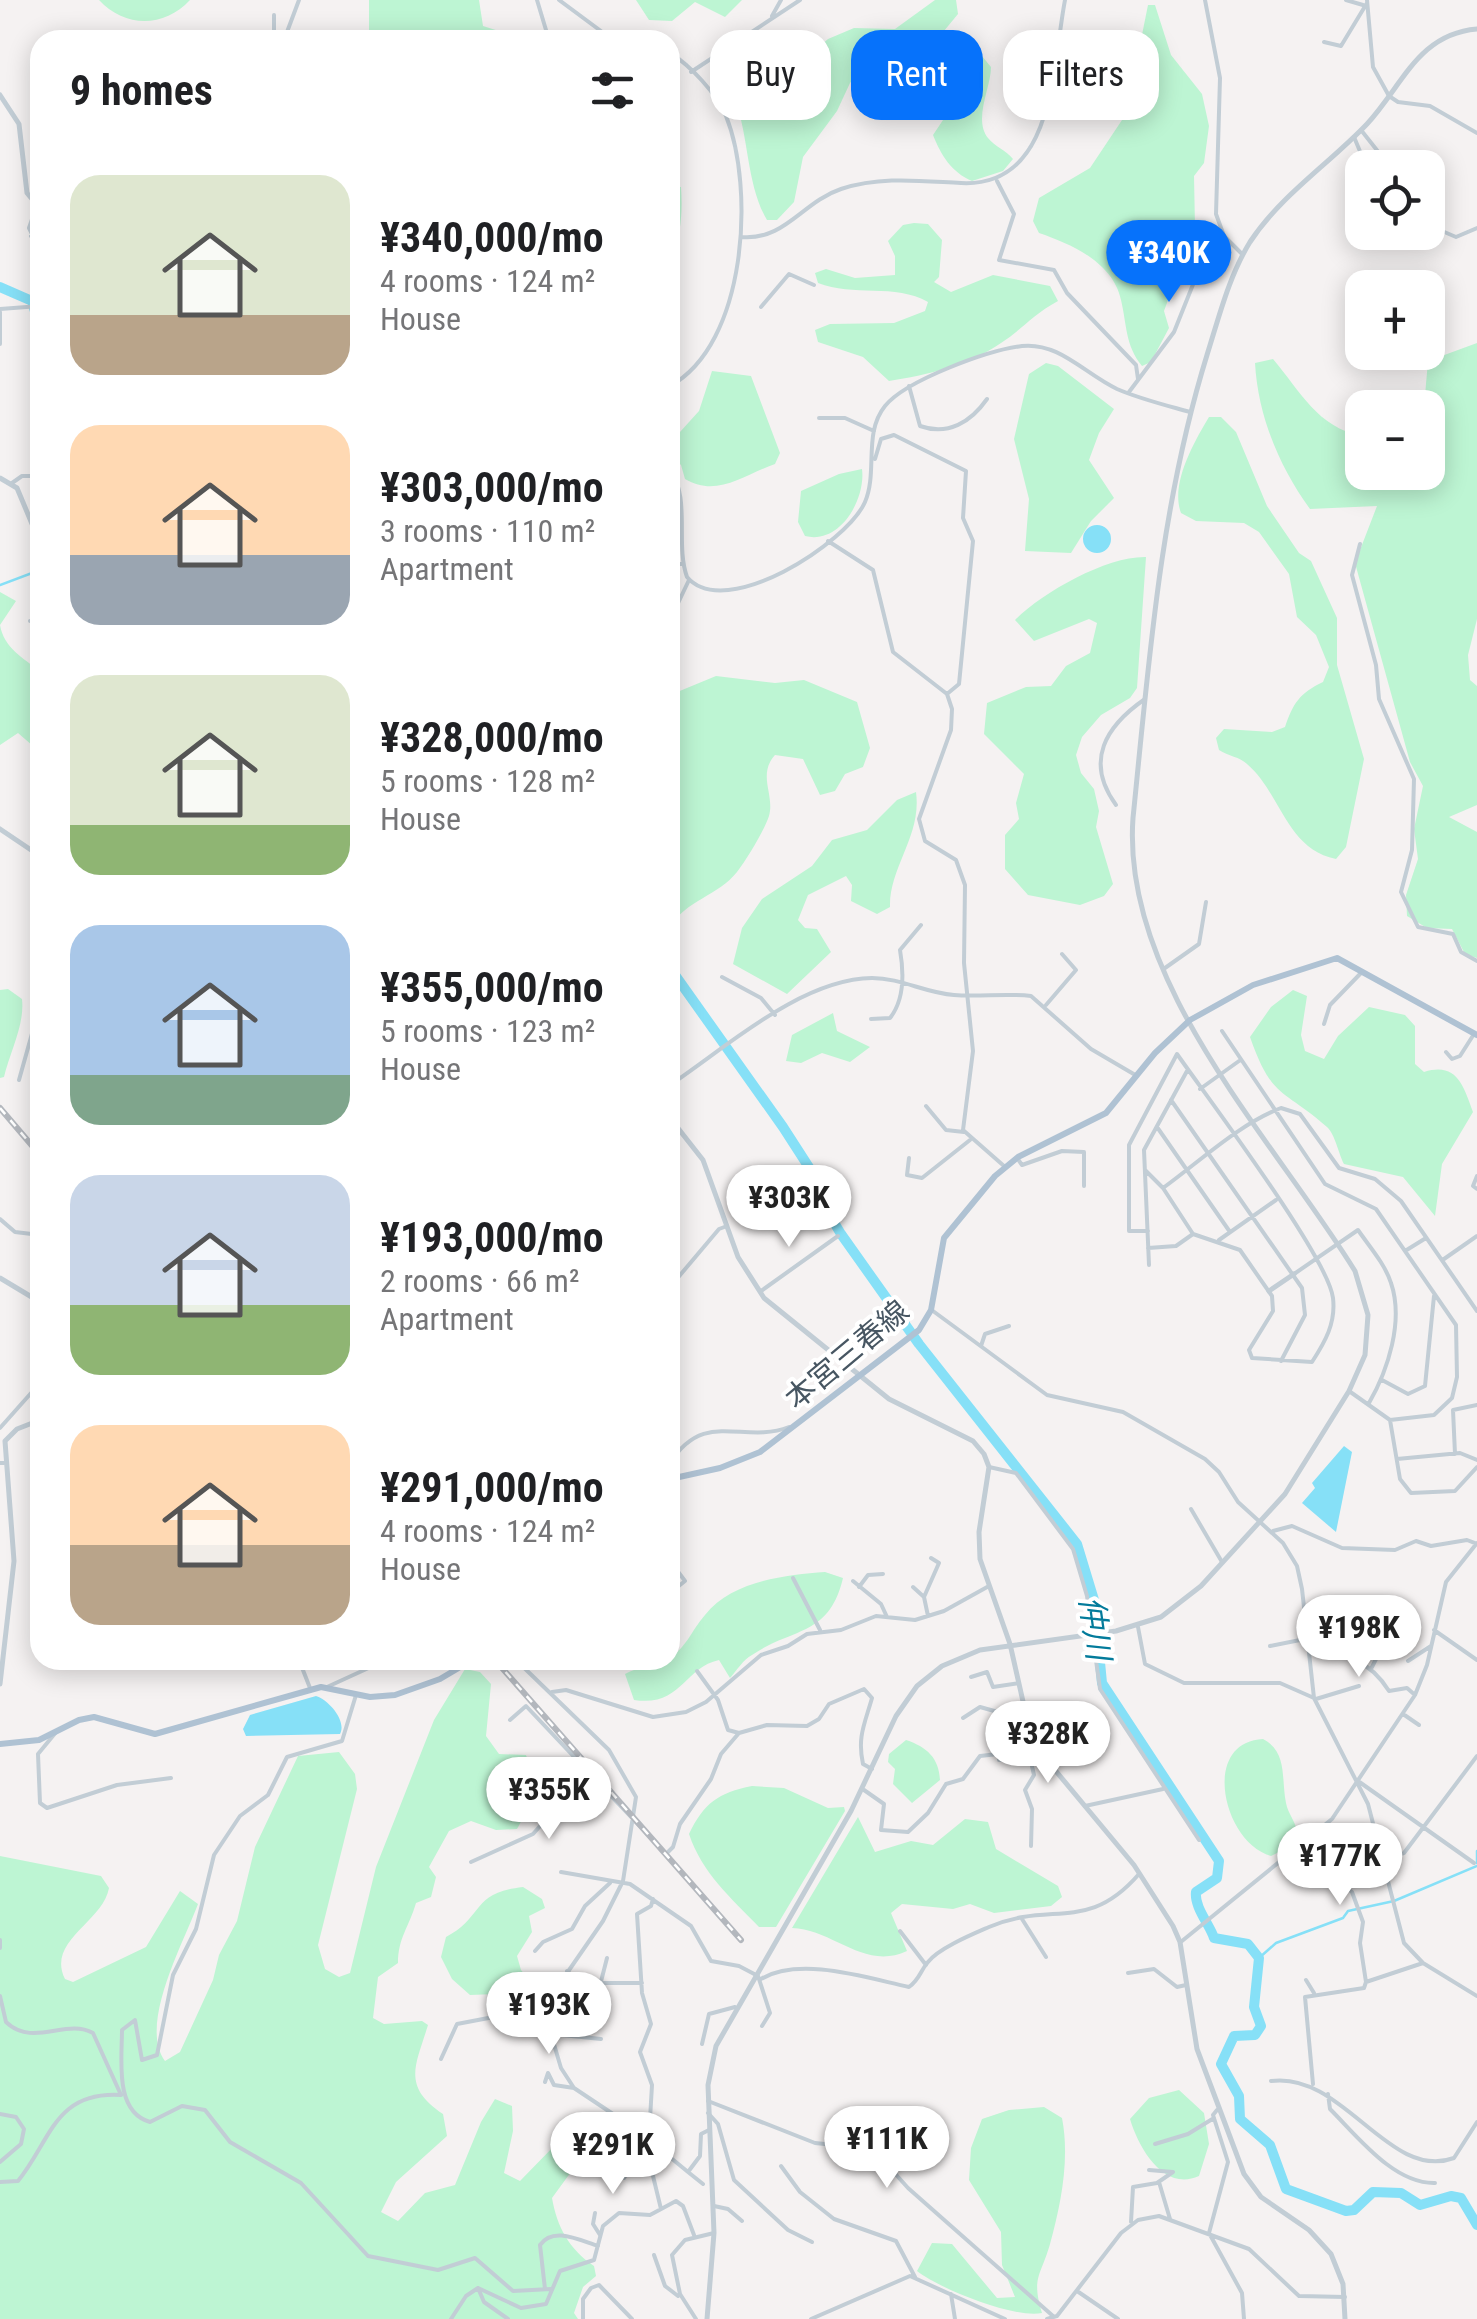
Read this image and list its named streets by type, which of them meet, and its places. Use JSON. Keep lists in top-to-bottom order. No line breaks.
{"streets":{"main road":["本宮三春線"]},"water":["仲川"],"page":{"chip":["Buy","Rent","Filters"],"heading":"9 homes","map_buttons":["+","−"],"list":[{"name":"¥340,000/mo","note":"4 rooms · 124 m² · House"},{"name":"¥303,000/mo","note":"3 rooms · 110 m² · Apartment"},{"name":"¥328,000/mo","note":"5 rooms · 128 m² · House"},{"name":"¥355,000/mo","note":"5 rooms · 123 m² · House"},{"name":"¥193,000/mo","note":"2 rooms · 66 m² · Apartment"},{"name":"¥291,000/mo","note":"4 rooms · 124 m² · House"}],"price":["¥340K","¥303K","¥198K","¥328K","¥355K","¥177K","¥193K","¥111K","¥291K"]}}
